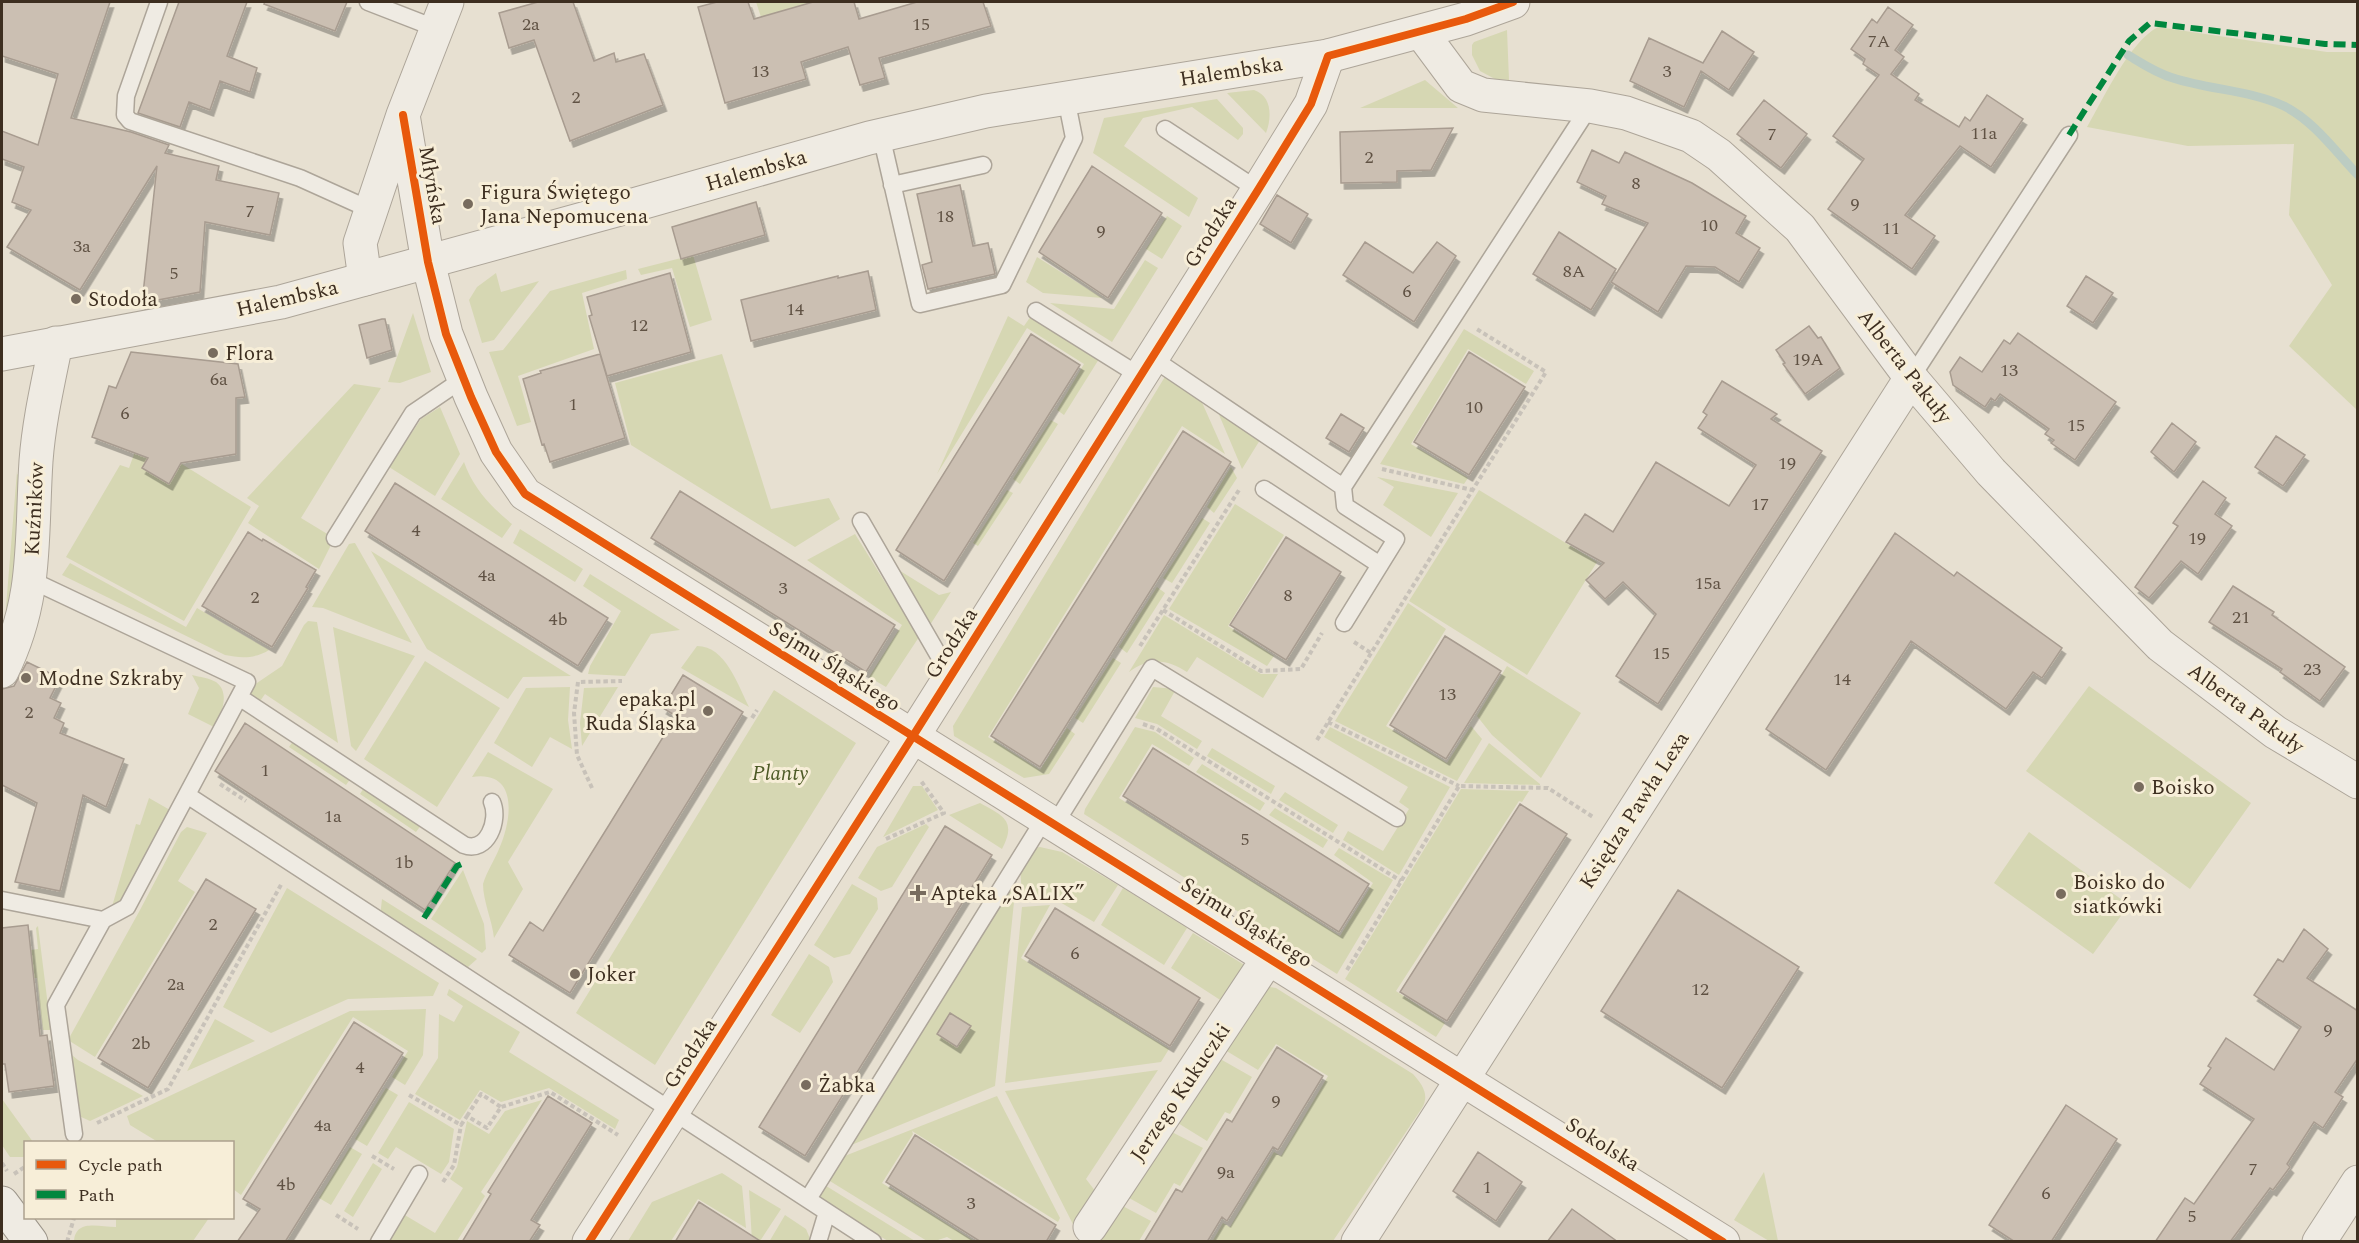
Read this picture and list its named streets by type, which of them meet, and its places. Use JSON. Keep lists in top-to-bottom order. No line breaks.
{"streets":{"street":["Halembska","Młyńska","Grodzka","Alberta Pakuły","Kuźników","Sejmu Śląskiego","Księdza Pawła Lexa","Jerzego Kukuczki","Sokolska"]},"crossings":[["Halembska","Młyńska"],["Halembska","Grodzka"],["Halembska","Alberta Pakuły"],["Halembska","Kuźników"],["Halembska","Sejmu Śląskiego"],["Młyńska","Sejmu Śląskiego"],["Grodzka","Sejmu Śląskiego"],["Alberta Pakuły","Księdza Pawła Lexa"],["Sejmu Śląskiego","Księdza Pawła Lexa"],["Sejmu Śląskiego","Jerzego Kukuczki"],["Sejmu Śląskiego","Sokolska"],["Księdza Pawła Lexa","Sokolska"]],"parks":["Planty"],"places":{"other":["Figura Świętego Jana Nepomucena","Stodoła","Flora","Modne Szkraby","epaka.pl Ruda Śląska","Boisko","Boisko do siatkówki","Joker","Żabka"],"health":["Apteka „SALIX”"]},"house_numbers":["2a","15","7A","13","3","2","11a","7","2","8","9","7","18","10","11","9","3a","8A","5","6","14","12","19A","13","6a","1","10","6","15","19","17","4","19","4a","15a","3","8","2","21","4b","15","23","14","13","2","1","1a","5","1b","2","6","2a","12","9","2b","4","9","4a","7","9a","4b","1","6","3","5"],"legend":["Cycle path","Path"]}
